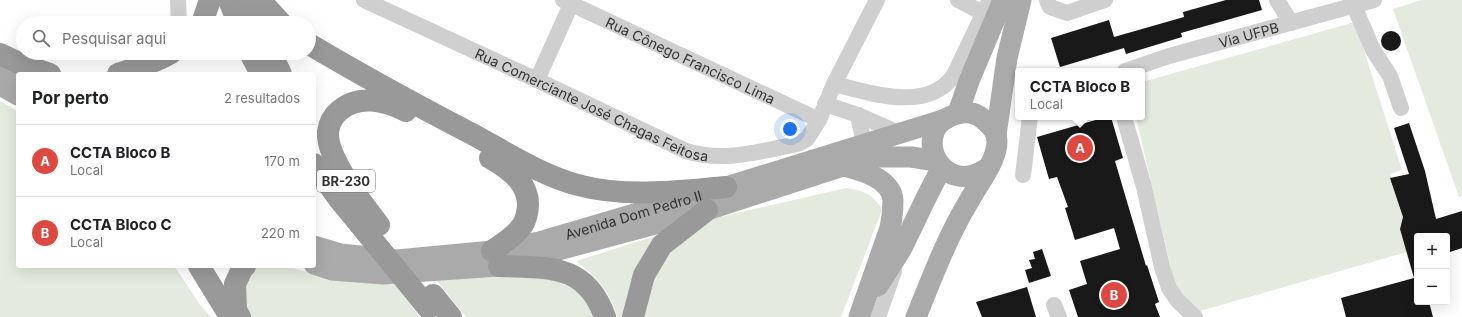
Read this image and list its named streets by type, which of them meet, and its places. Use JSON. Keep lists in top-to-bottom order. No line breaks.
{"streets":{"highway":["BR-230"],"main road":["Avenida Dom Pedro II"],"street":["Via UFPB","Rua Cônego Francisco Lima","Rua Comerciante José Chagas Feitosa"]},"crossings":[["Rua Cônego Francisco Lima","Rua Comerciante José Chagas Feitosa"]],"page":{"search":"Pesquisar aqui","popup":["CCTA Bloco B","Local"],"heading":["Por perto","2 resultados"],"list":[{"mark":"A","name":"CCTA Bloco B","note":"Local","value":"170 m"},{"mark":"B","name":"CCTA Bloco C","note":"Local","value":"220 m"}],"pins":["A","B"],"map_buttons":["+","−"]}}
